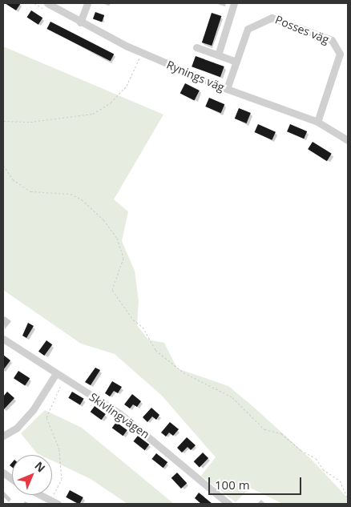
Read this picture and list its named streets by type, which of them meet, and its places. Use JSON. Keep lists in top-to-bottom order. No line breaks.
{"streets":{"street":["Posses väg","Rynings väg","Skivlingvägen"]},"crossings":[["Posses väg","Rynings väg"]],"scale_bar":"100 m","north":"top right"}
